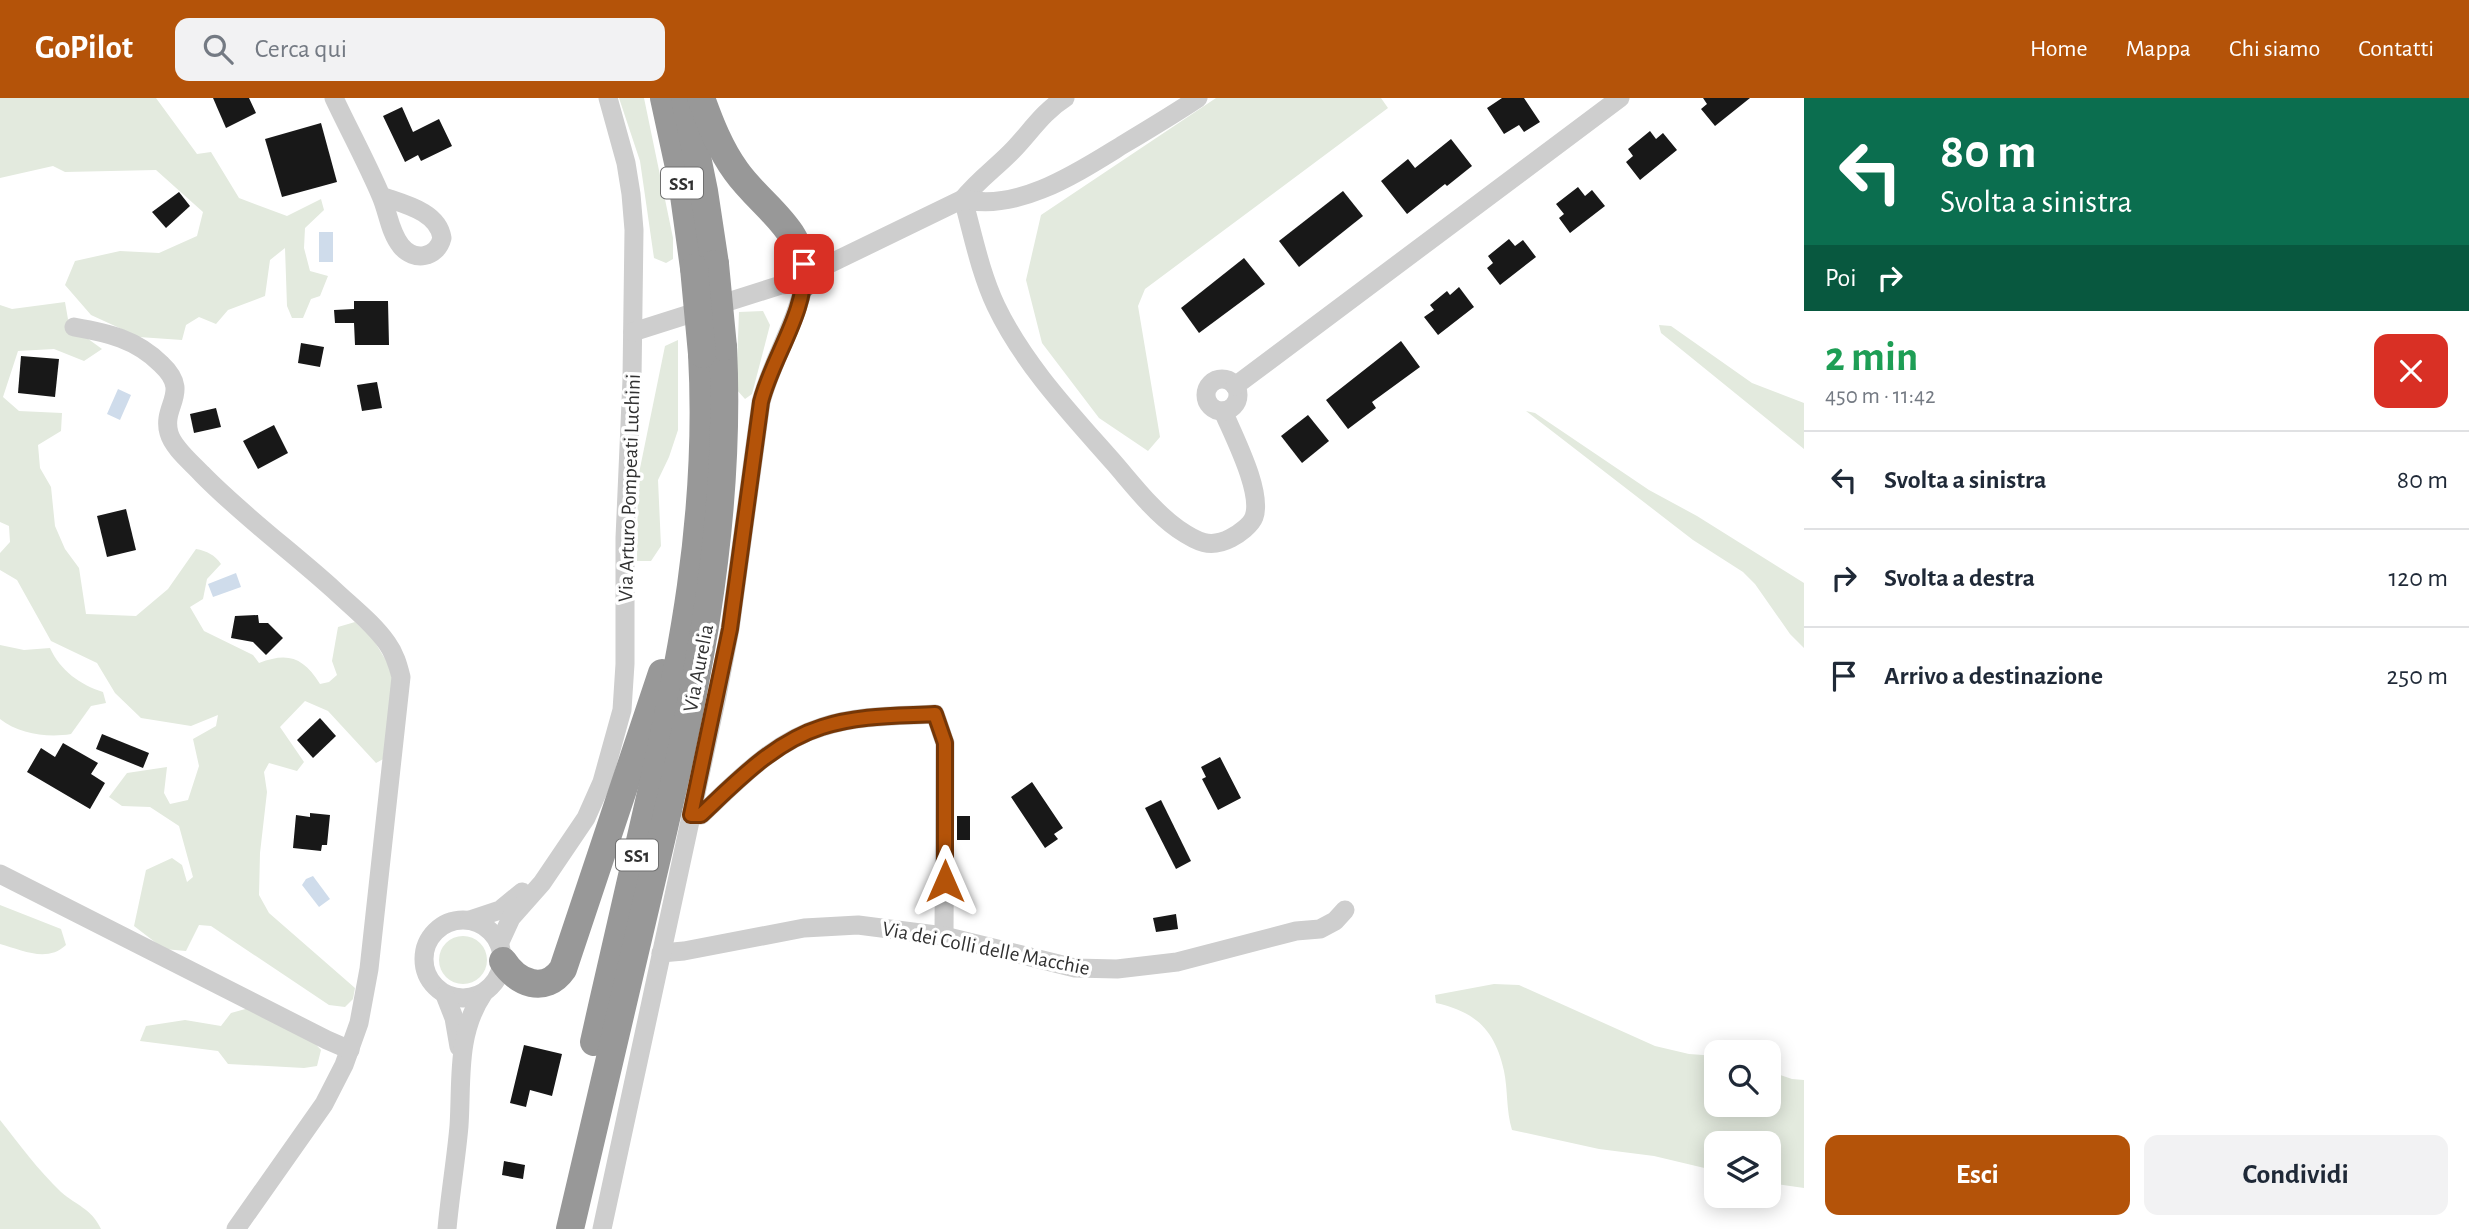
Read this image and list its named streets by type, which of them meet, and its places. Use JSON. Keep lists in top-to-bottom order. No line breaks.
{"streets":{"highway":["SS1","Via Aurelia"],"street":["Via Arturo Pompeati Luchini","Via dei Colli delle Macchie"]},"page":{"header":"GoPilot","search":"Cerca qui","nav":["Home","Mappa","Chi siamo","Contatti"],"turn":["80 m","Svolta a sinistra"],"then":"Poi","heading":["2 min","450 m · 11:42"],"list":[{"name":"Svolta a sinistra","value":"80 m"},{"name":"Svolta a destra","value":"120 m"},{"name":"Arrivo a destinazione","value":"250 m"}],"buttons":["Esci","Condividi"]}}
